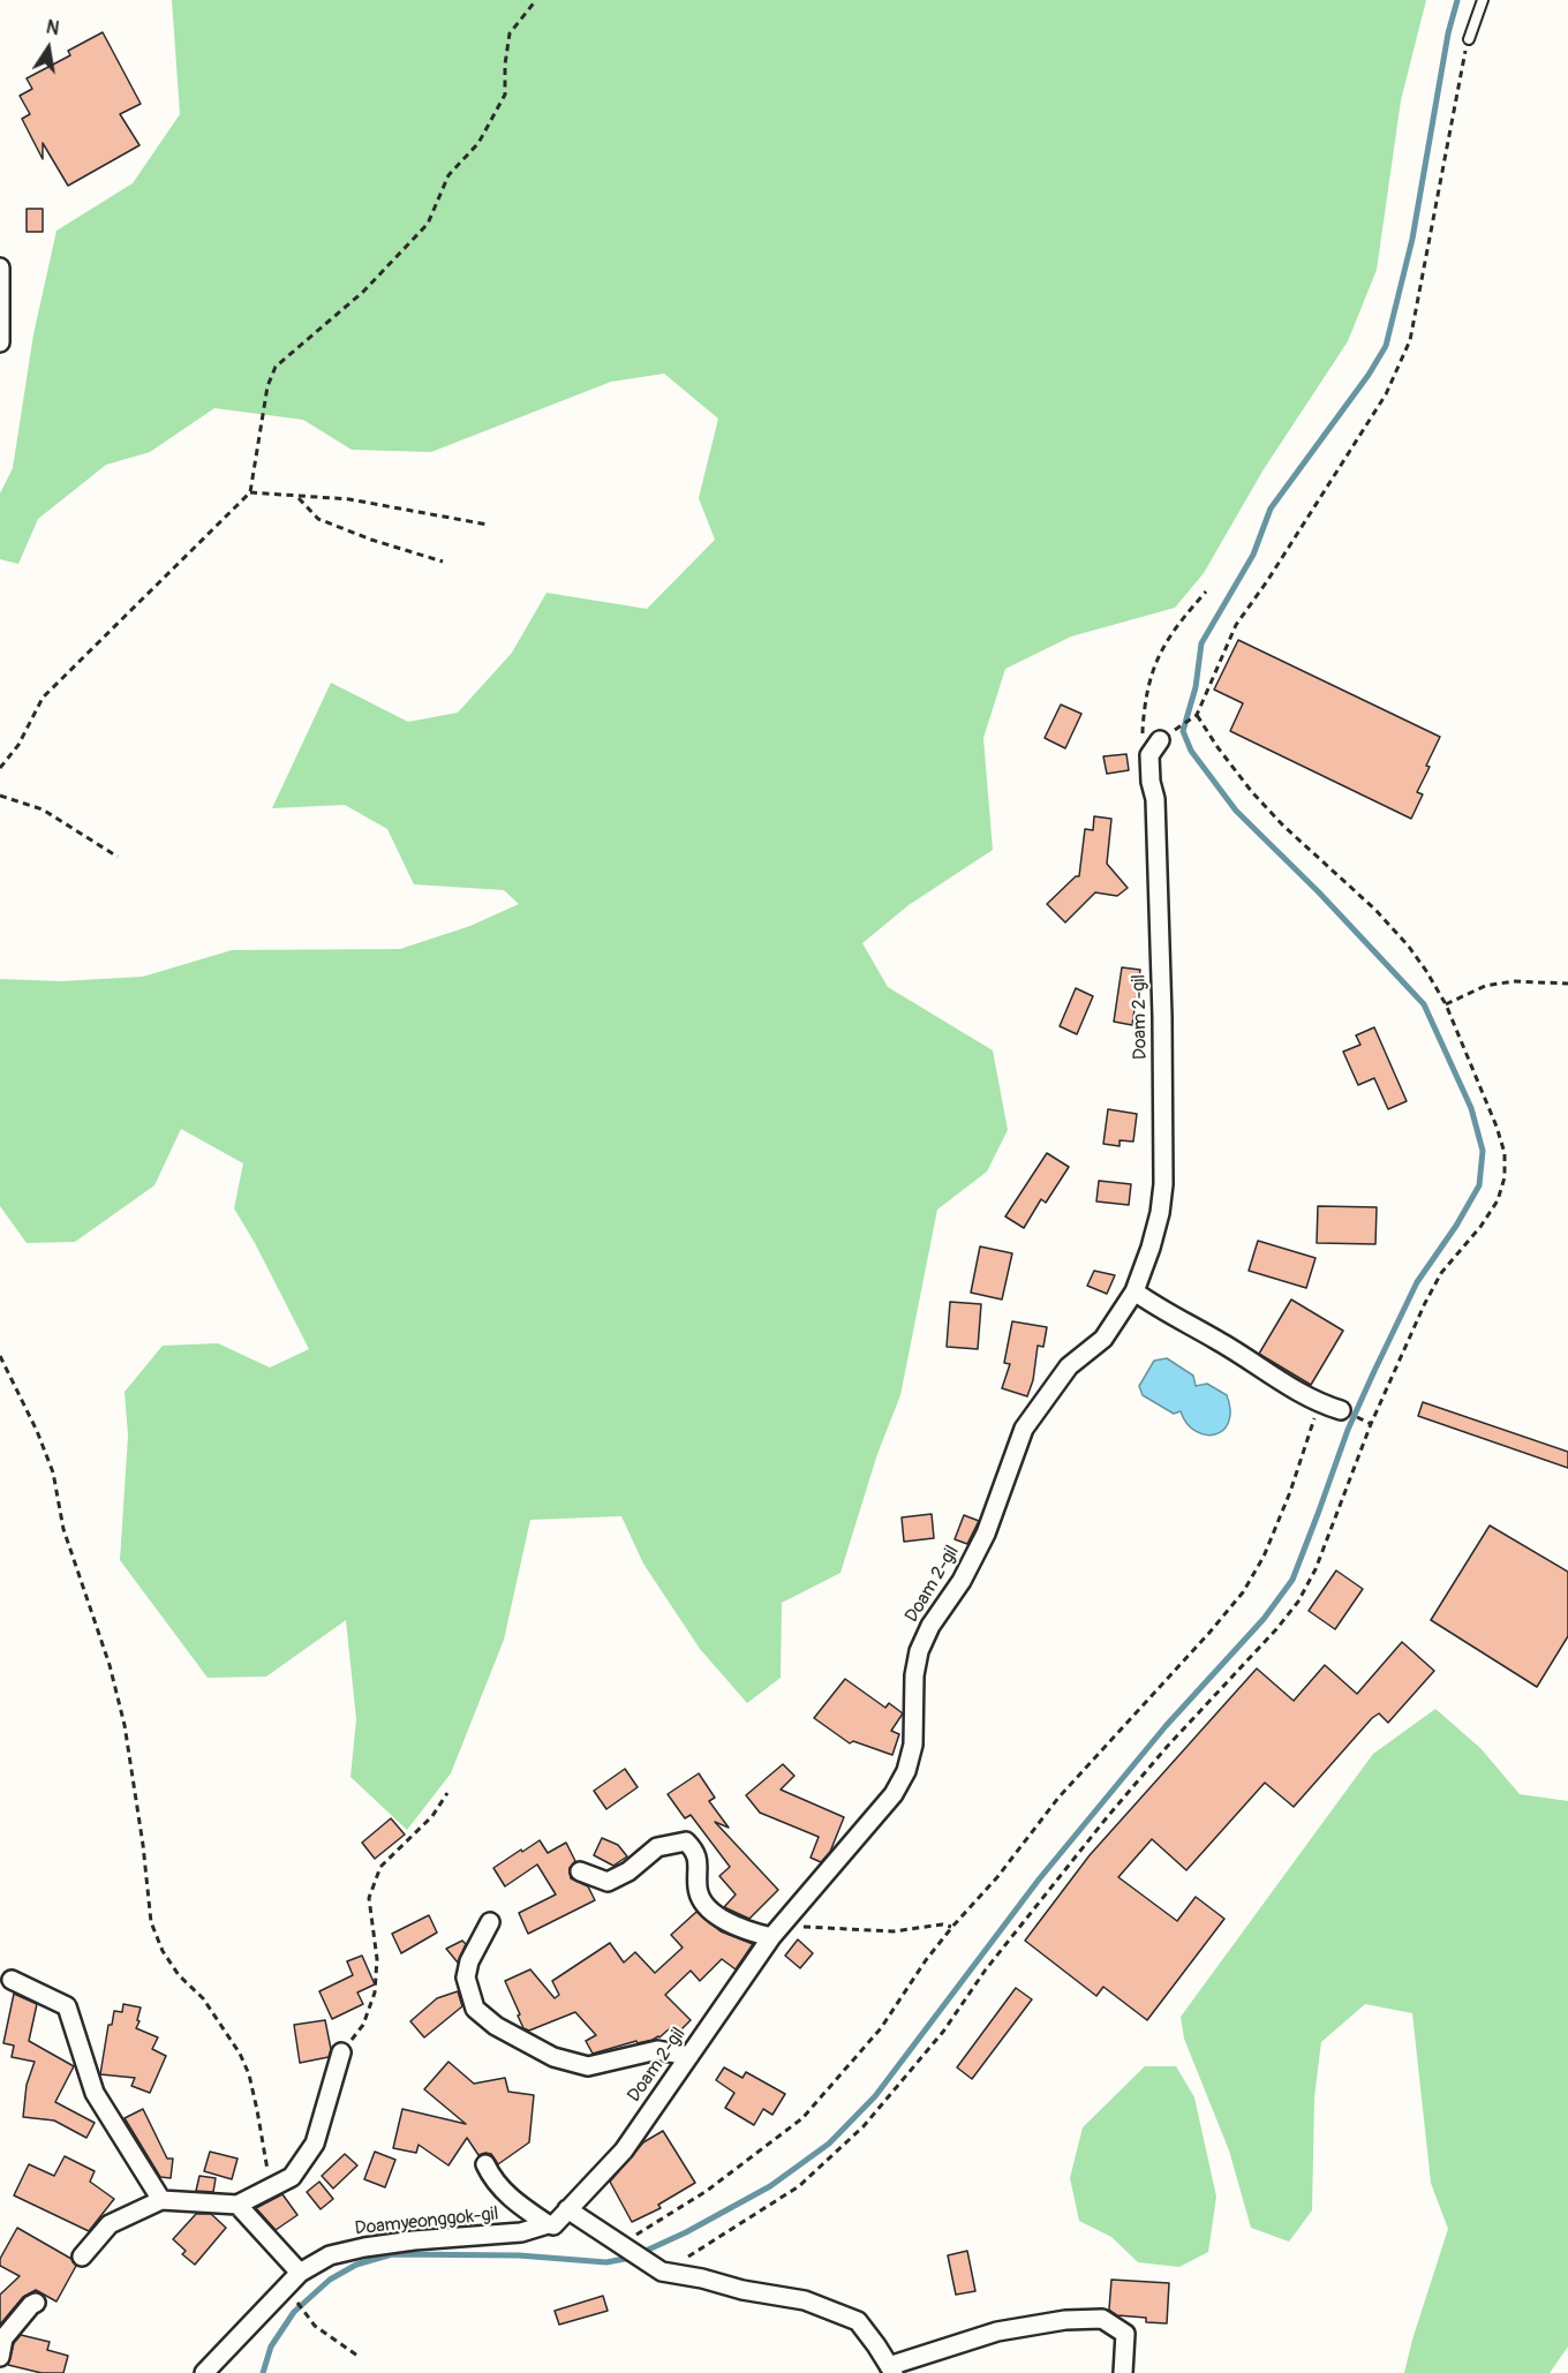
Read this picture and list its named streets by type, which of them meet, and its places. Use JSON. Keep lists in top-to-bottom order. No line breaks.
{"streets":{"street":["Doam 2-gil","Doamyeonggok-gil"]},"crossings":[["Doam 2-gil","Doamyeonggok-gil"]],"north":"top"}
